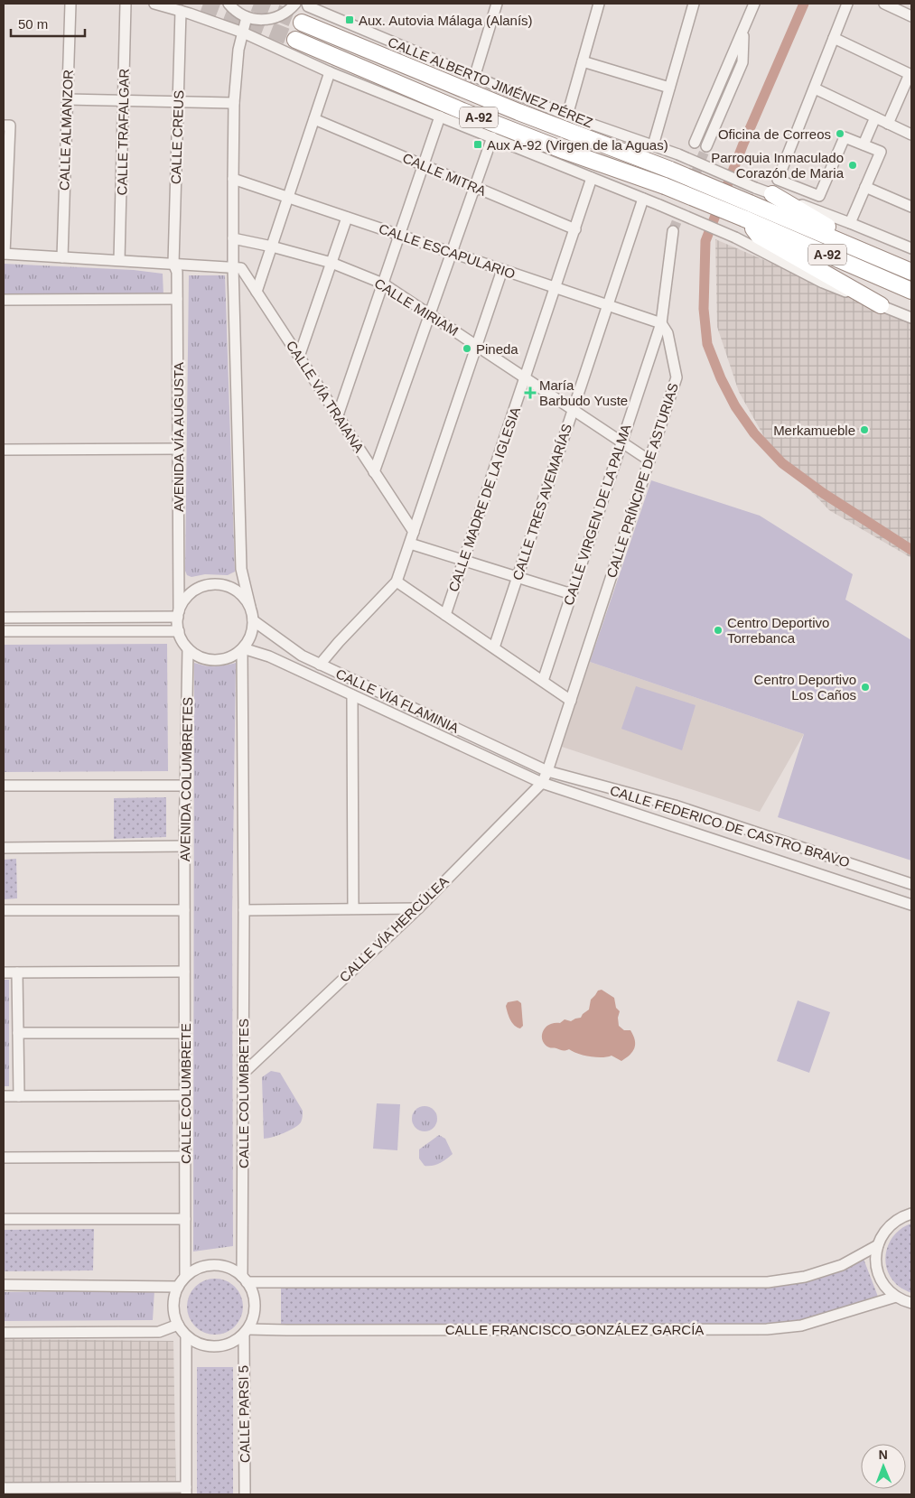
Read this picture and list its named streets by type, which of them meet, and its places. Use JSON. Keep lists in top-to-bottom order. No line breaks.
{"streets":{"highway":["A-92"],"street":["CALLE ALBERTO JIMÉNEZ PÉREZ","CALLE ALMANZOR","CALLE TRAFALGAR","CALLE CREUS","CALLE MITRA","CALLE ESCAPULARIO","CALLE MIRIAM","CALLE VÍA TRAIANA","AVENIDA VÍA AUGUSTA","CALLE PRÍNCIPE DE ASTURIAS","CALLE MADRE DE LA IGLESIA","CALLE TRES AVEMARÍAS","CALLE VIRGEN DE LA PALMA","CALLE VÍA FLAMINIA","AVENIDA COLUMBRETES","CALLE FEDERICO DE CASTRO BRAVO","CALLE VÍA HERCÚLEA","CALLE COLUMBRETE","CALLE COLUMBRETES","CALLE FRANCISCO GONZÁLEZ GARCÍA","CALLE PARSI 5"]},"crossings":[["CALLE ALBERTO JIMÉNEZ PÉREZ","A-92"],["CALLE CREUS","AVENIDA VÍA AUGUSTA"],["CALLE MITRA","CALLE MADRE DE LA IGLESIA"],["CALLE ESCAPULARIO","CALLE PRÍNCIPE DE ASTURIAS"],["CALLE ESCAPULARIO","CALLE MADRE DE LA IGLESIA"],["CALLE ESCAPULARIO","CALLE TRES AVEMARÍAS"],["CALLE ESCAPULARIO","CALLE VIRGEN DE LA PALMA"],["CALLE MIRIAM","CALLE PRÍNCIPE DE ASTURIAS"],["CALLE MIRIAM","CALLE MADRE DE LA IGLESIA"],["CALLE MIRIAM","CALLE TRES AVEMARÍAS"],["CALLE MIRIAM","CALLE VIRGEN DE LA PALMA"],["AVENIDA VÍA AUGUSTA","CALLE VÍA FLAMINIA"],["AVENIDA VÍA AUGUSTA","AVENIDA COLUMBRETES"],["CALLE PRÍNCIPE DE ASTURIAS","CALLE VIRGEN DE LA PALMA"],["CALLE PRÍNCIPE DE ASTURIAS","CALLE VÍA FLAMINIA"],["CALLE PRÍNCIPE DE ASTURIAS","CALLE FEDERICO DE CASTRO BRAVO"],["CALLE PRÍNCIPE DE ASTURIAS","CALLE VÍA HERCÚLEA"],["CALLE VÍA FLAMINIA","AVENIDA COLUMBRETES"],["CALLE VÍA FLAMINIA","CALLE FEDERICO DE CASTRO BRAVO"],["CALLE VÍA FLAMINIA","CALLE VÍA HERCÚLEA"],["AVENIDA COLUMBRETES","CALLE COLUMBRETE"],["CALLE FEDERICO DE CASTRO BRAVO","CALLE VÍA HERCÚLEA"],["CALLE VÍA HERCÚLEA","CALLE COLUMBRETES"],["CALLE COLUMBRETE","CALLE COLUMBRETES"],["CALLE COLUMBRETE","CALLE FRANCISCO GONZÁLEZ GARCÍA"],["CALLE COLUMBRETE","CALLE PARSI 5"],["CALLE COLUMBRETES","CALLE FRANCISCO GONZÁLEZ GARCÍA"],["CALLE COLUMBRETES","CALLE PARSI 5"],["CALLE FRANCISCO GONZÁLEZ GARCÍA","CALLE PARSI 5"]],"places":{"transit":["Aux. Autovia Málaga (Alanís)","Aux A-92 (Virgen de la Aguas)"],"other":["Oficina de Correos","Parroquia Inmaculado Corazón de Maria","Pineda","Merkamueble","Centro Deportivo Torrebanca","Centro Deportivo Los Caños"],"health":["María Barbudo Yuste"]},"scale_bar":"50 m","north":"top"}
